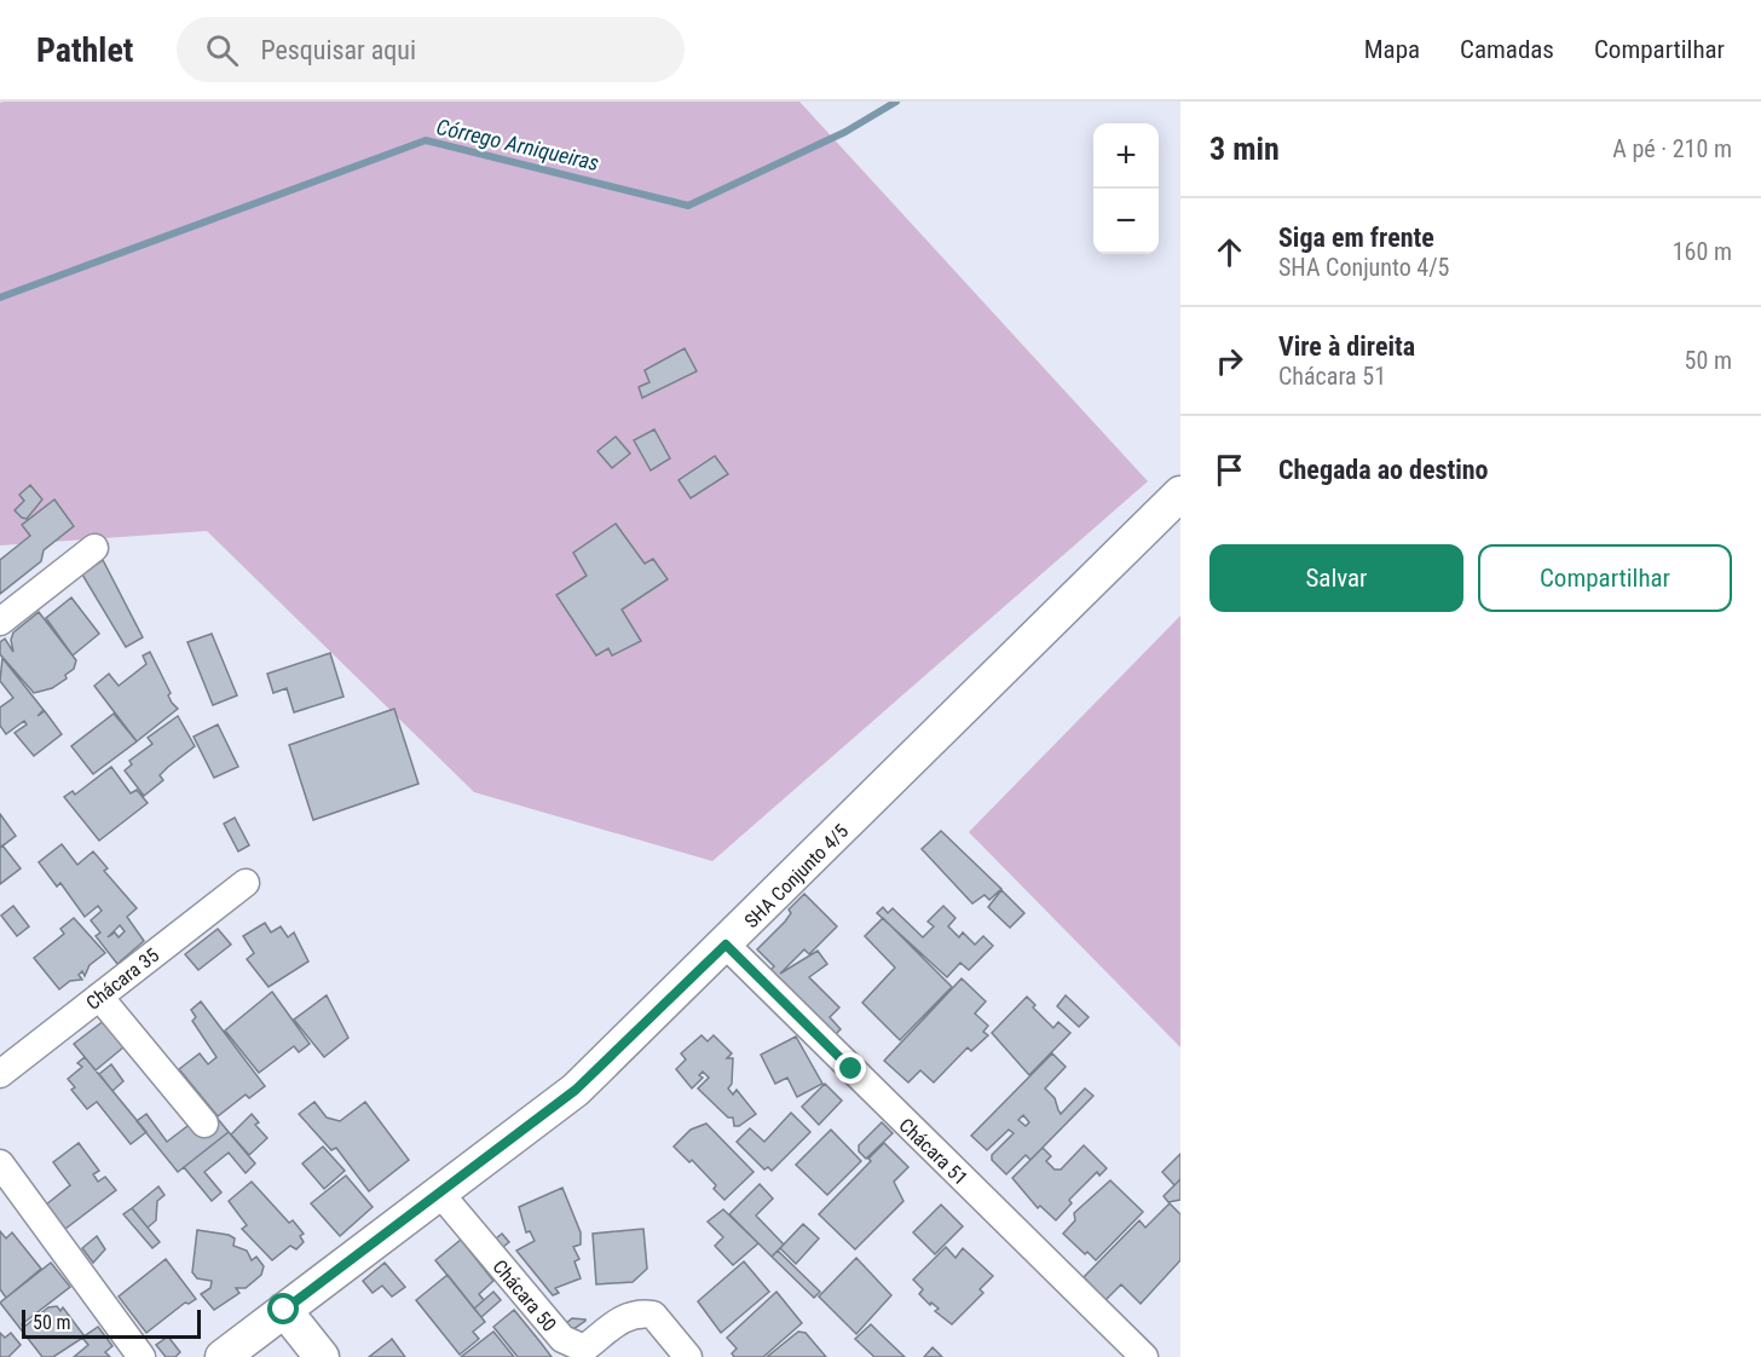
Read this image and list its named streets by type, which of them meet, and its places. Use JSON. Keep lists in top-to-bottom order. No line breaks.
{"streets":{"street":["SHA Conjunto 4/5","Chácara 35","Chácara 51","Chácara 50"]},"crossings":[["SHA Conjunto 4/5","Chácara 51"],["SHA Conjunto 4/5","Chácara 50"]],"water":["Córrego Arniqueiras"],"scale_bar":"50 m","page":{"header":"Pathlet","search":"Pesquisar aqui","nav":["Mapa","Camadas","Compartilhar"],"heading":["3 min","A pé · 210 m"],"map_buttons":["+","−"],"list":[["Siga em frente","SHA Conjunto 4/5","160 m"],["Vire à direita","Chácara 51","50 m"],"Chegada ao destino"],"buttons":["Salvar","Compartilhar"],"scale":"50 m"}}
